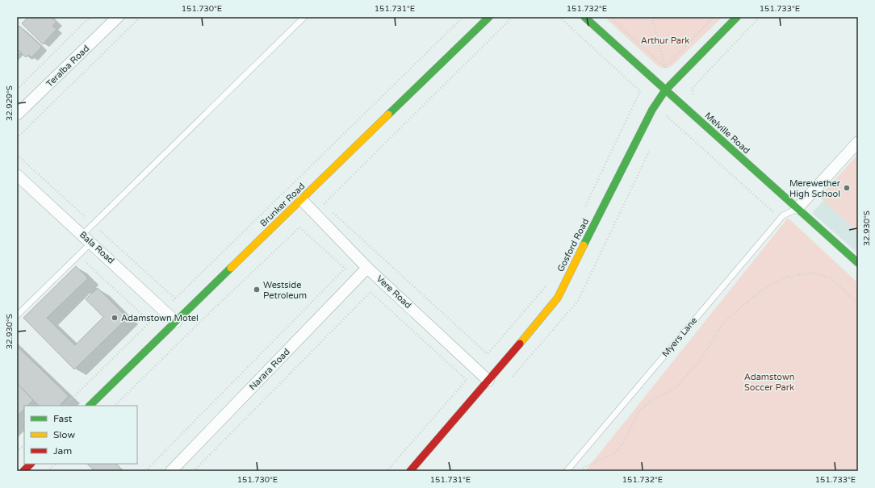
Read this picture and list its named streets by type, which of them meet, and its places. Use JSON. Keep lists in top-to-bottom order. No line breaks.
{"streets":{"street":["Teralba Road","Melville Road","Brunker Road","Gosford Road","Bala Road","Vere Road","Narara Road"],"lane":["Myers Lane"]},"crossings":[["Melville Road","Gosford Road"],["Melville Road","Myers Lane"],["Brunker Road","Bala Road"],["Brunker Road","Vere Road"],["Gosford Road","Vere Road"],["Vere Road","Narara Road"]],"parks":["Arthur Park","Adamstown Soccer Park"],"places":["Merewether High School","Westside Petroleum","Adamstown Motel"],"legend":["Fast","Slow","Jam"],"coordinates":["151.730°E","151.731°E","151.732°E","151.733°E","32.929°S","32.930°S"]}
